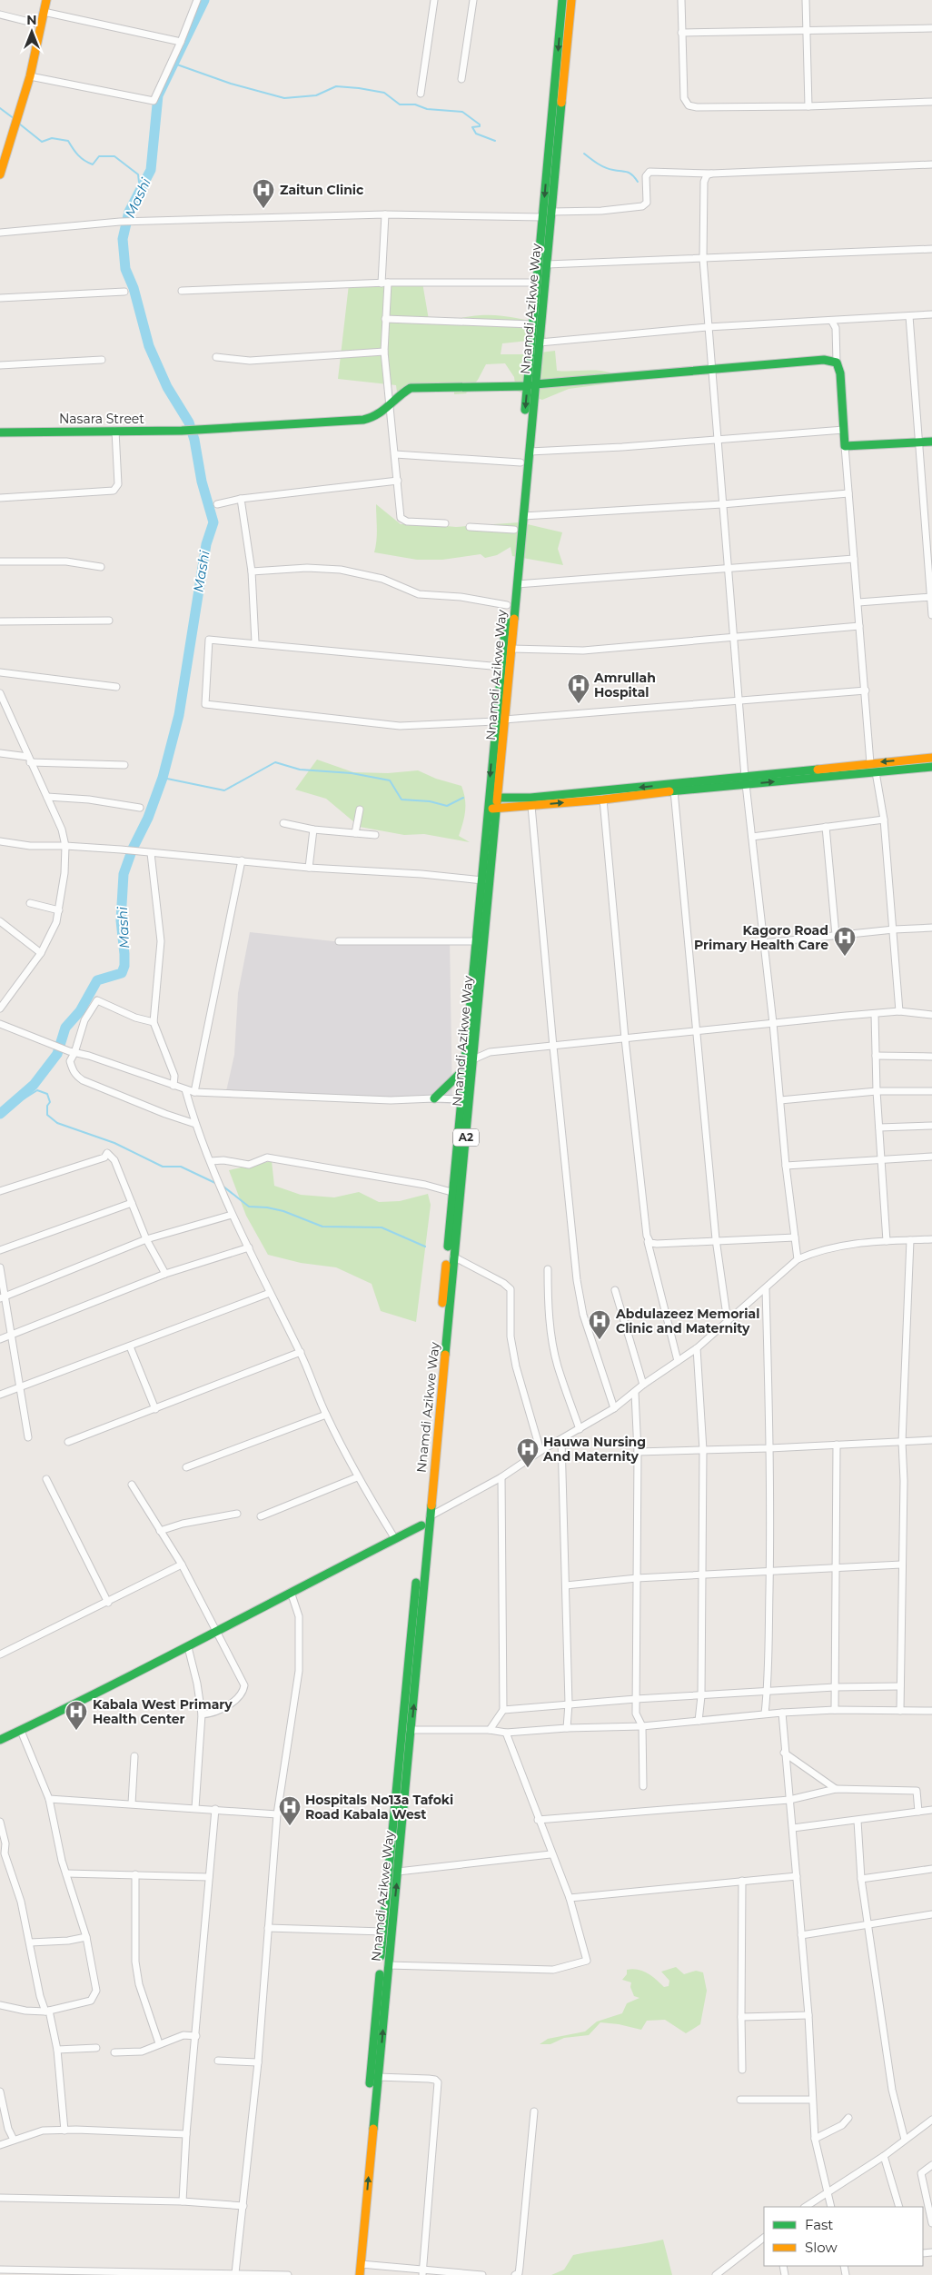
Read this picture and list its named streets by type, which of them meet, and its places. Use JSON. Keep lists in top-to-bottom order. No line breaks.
{"streets":{"main road":["Nnamdi Azikwe Way","Nasara Street","A2"]},"crossings":[["Nnamdi Azikwe Way","Nasara Street"]],"water":["Mashi"],"places":{"hospital":["Zaitun Clinic","Amrullah Hospital","Kagoro Road Primary Health Care","Abdulazeez Memorial Clinic and Maternity","Hauwa Nursing And Maternity","Kabala West Primary Health Center","Hospitals No13a Tafoki Road Kabala West"]},"legend":["Fast","Slow"],"north":"top"}
